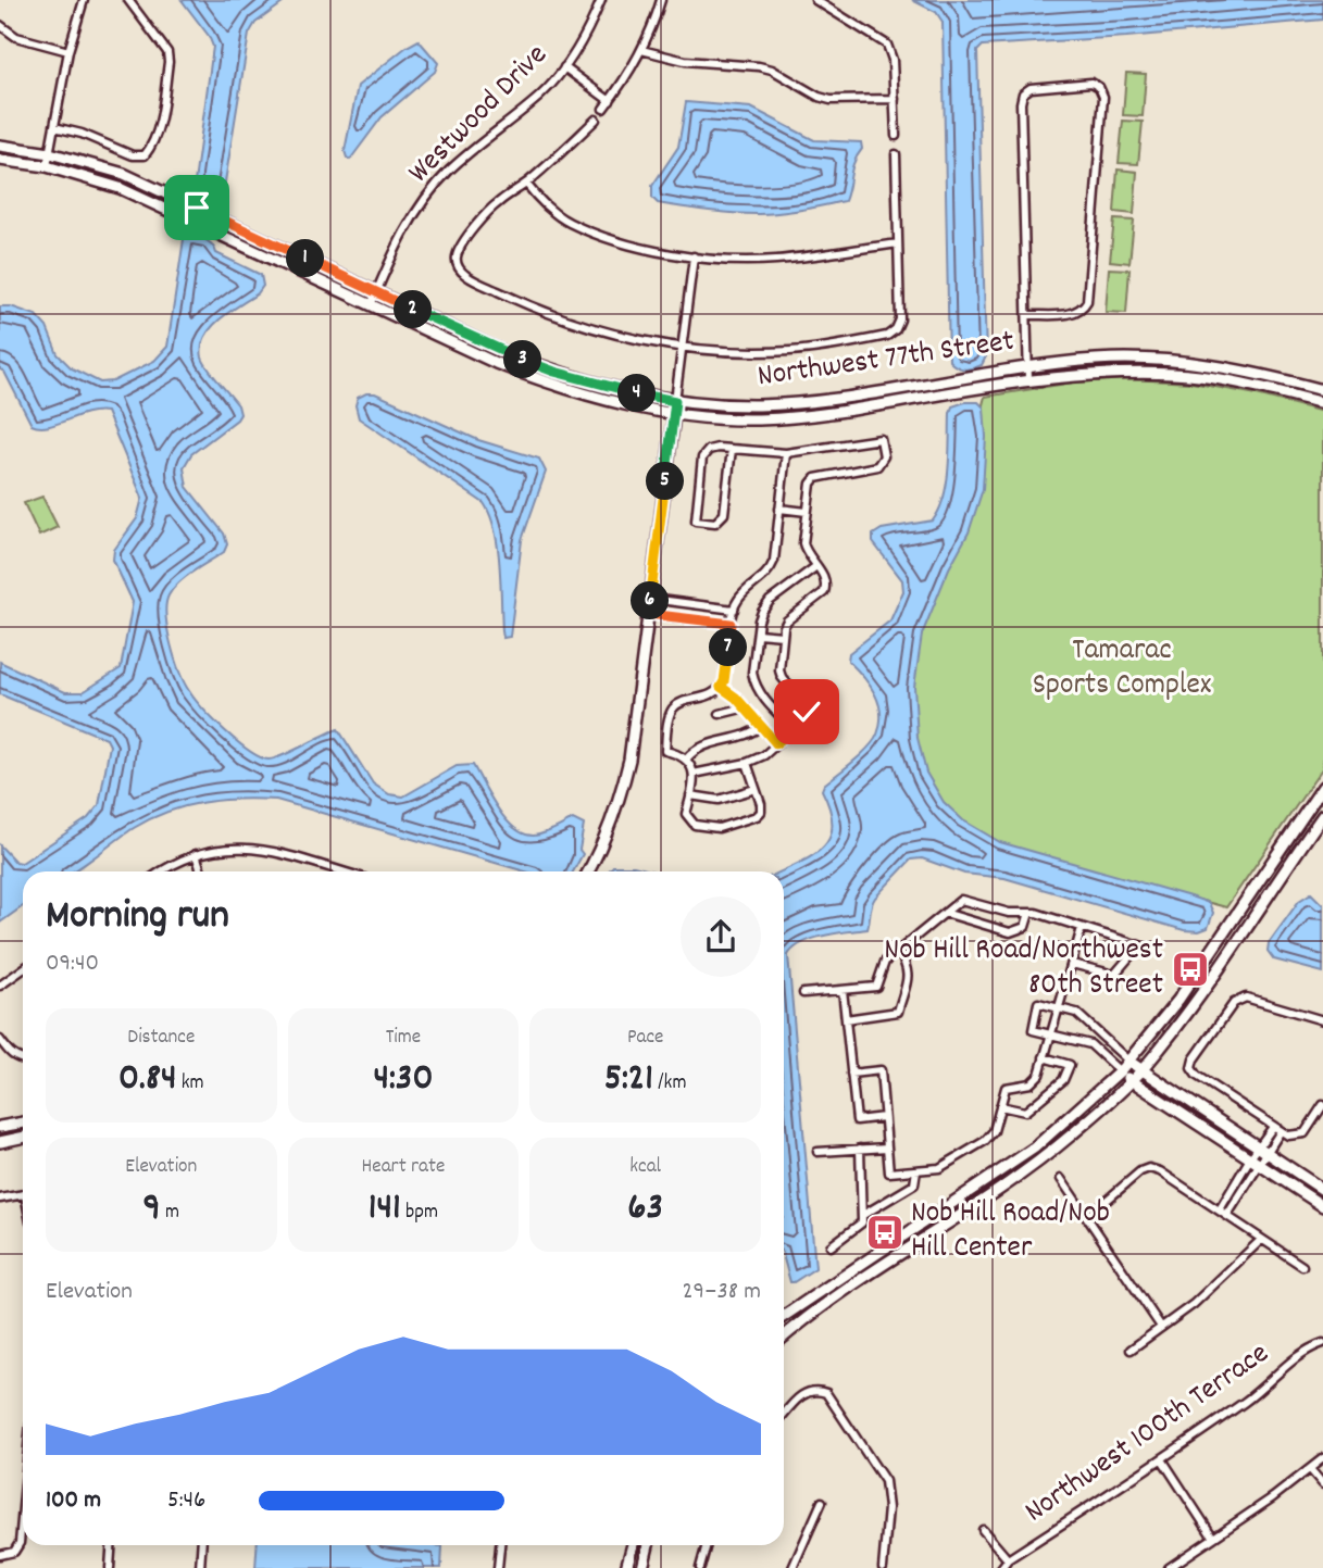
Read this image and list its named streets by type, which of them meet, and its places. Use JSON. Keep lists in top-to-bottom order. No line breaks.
{"streets":{"street":["Westwood Drive","Northwest 77th Street","Northwest 100th Terrace"]},"crossings":[["Westwood Drive","Northwest 77th Street"]],"parks":["Tamarac Sports Complex"],"places":{"bus stop":["Nob Hill Road/Northwest 80th Street","Nob Hill Road/Nob Hill Center"]},"page":{"pins":["1","2","3","4","5","6","7"],"heading":["Morning run","09:40"],"stats":[["Distance","0.84 km"],["Time","4:30"],["Pace","5:21 /km"],["Elevation","9 m"],["Heart rate","141 bpm"],["kcal","63"]],"chart":["Elevation","29–38 m"],"list":[{"name":"100 m","note":"5:46"}]}}
